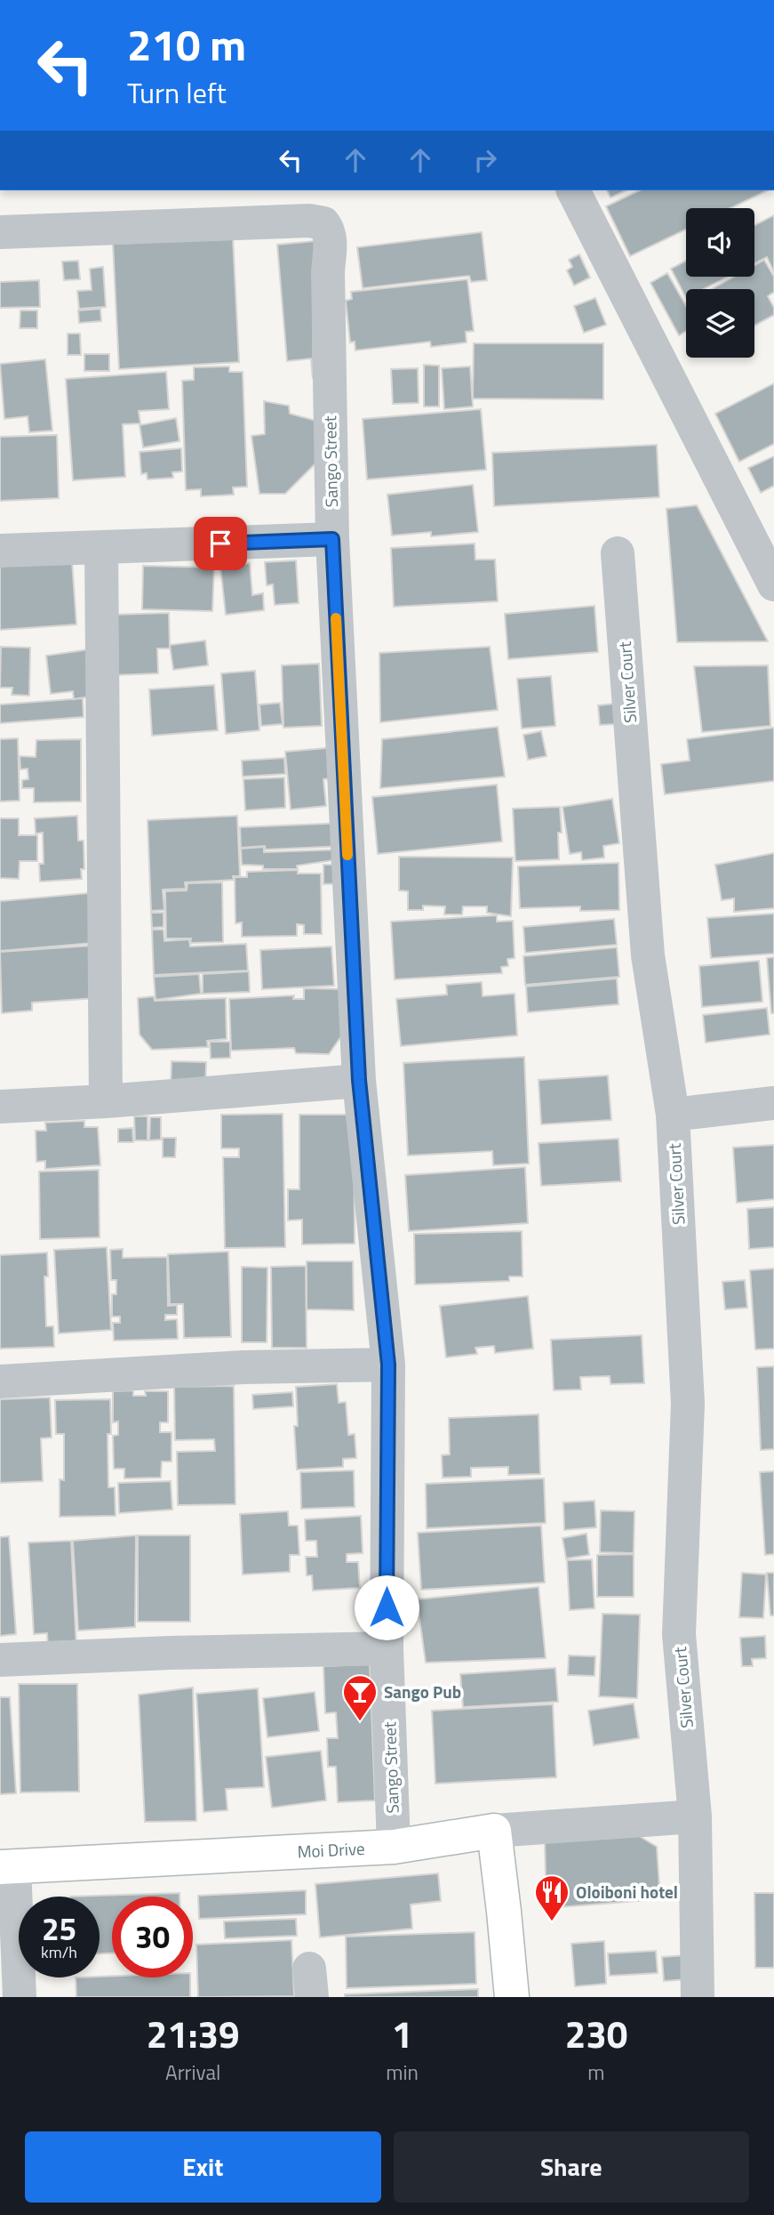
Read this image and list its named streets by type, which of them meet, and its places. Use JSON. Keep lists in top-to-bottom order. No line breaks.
{"streets":{"street":["Sango Street","Silver Court","Moi Drive"]},"crossings":[["Sango Street","Moi Drive"]],"places":{"bar":["Sango Pub"],"restaurant":["Oloiboni hotel"]},"page":{"turn":["210 m","Turn left"],"speed":"25 km/h","limit":"30","eta":["21:39","Arrival","1","min","230","m"],"buttons":["Exit","Share"]}}
